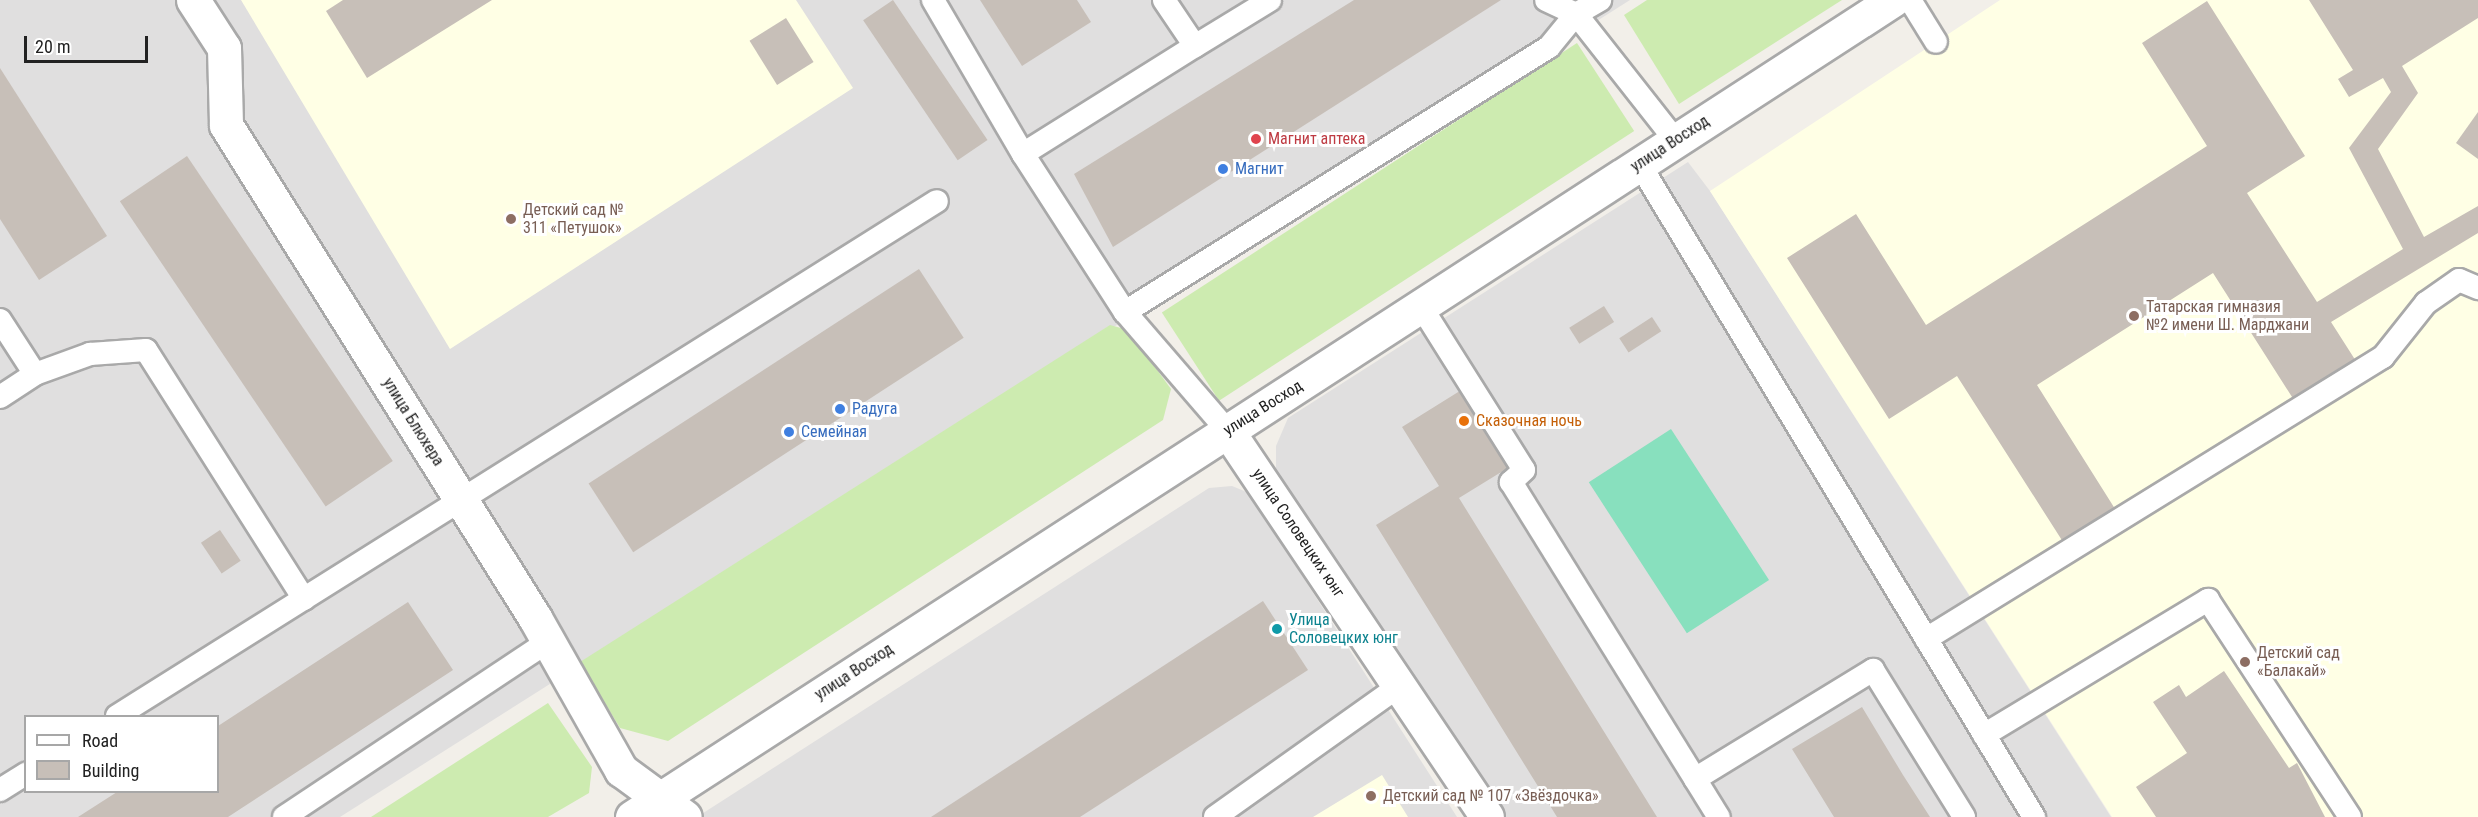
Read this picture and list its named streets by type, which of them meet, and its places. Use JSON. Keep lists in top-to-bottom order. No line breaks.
{"streets":{"street":["улица Восход","улица Блюхера","улица Соловецких юнг"]},"crossings":[["улица Восход","улица Блюхера"],["улица Восход","улица Соловецких юнг"]],"places":["Магнит аптека","Магнит","Детский сад № 311 «Петушок»","Татарская гимназия №2 имени Ш. Марджани","Радуга","Сказочная ночь","Семейная","Улица Соловецких юнг","Детский сад «Балакай»","Детский сад № 107 «Звёздочка»"],"legend":["Road","Building"],"scale_bar":"20 m"}
